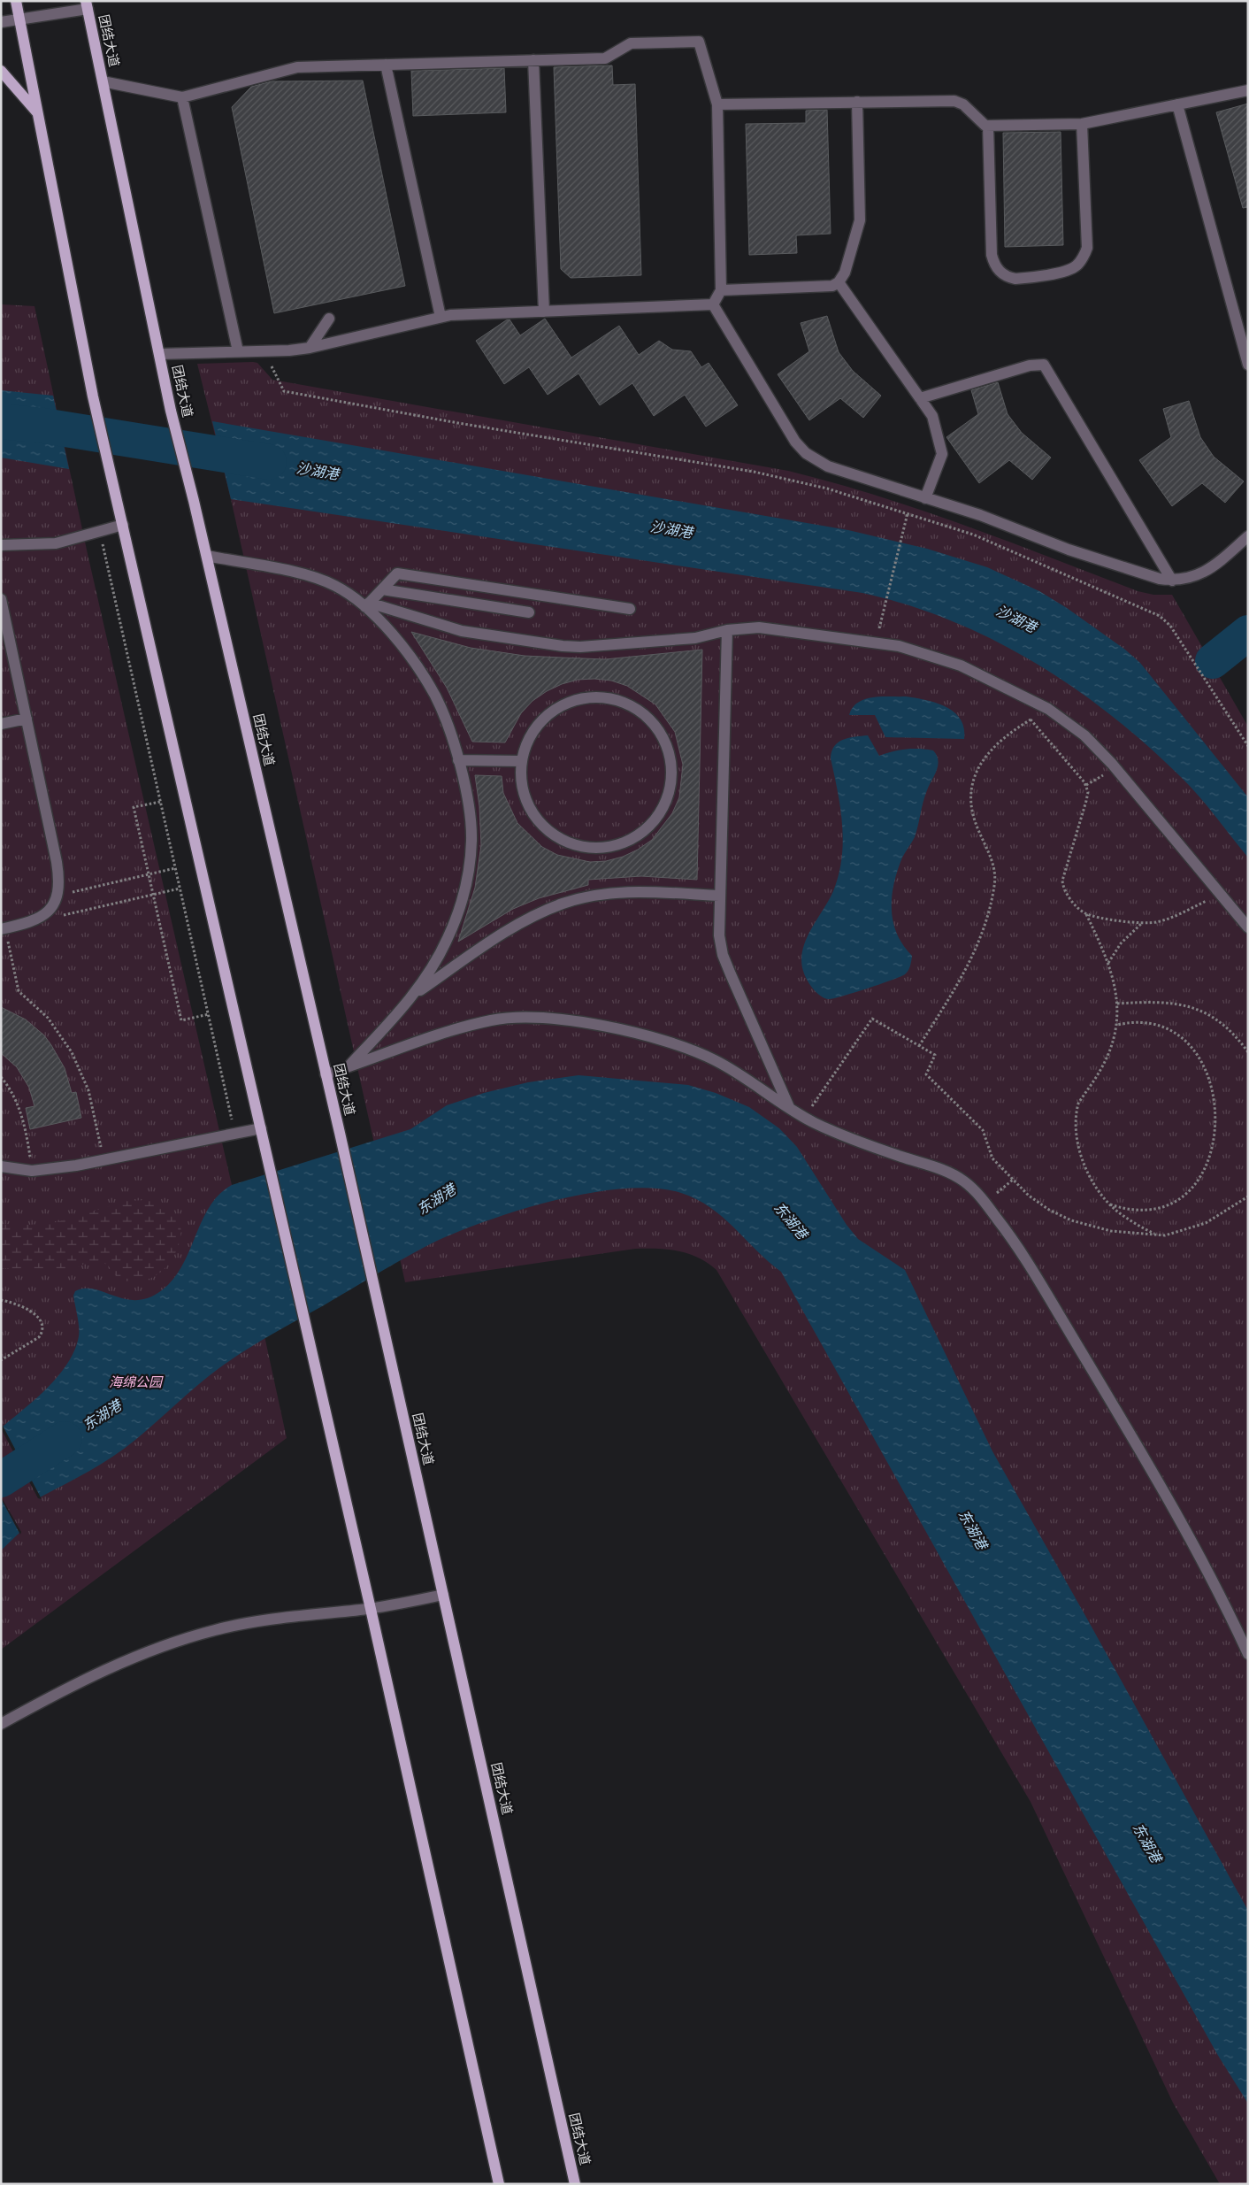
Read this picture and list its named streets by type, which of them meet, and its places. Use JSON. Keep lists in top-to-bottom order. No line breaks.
{"streets":{"main road":["团结大道"]},"water":["沙湖港","东湖港"],"parks":["海绵公园"]}
